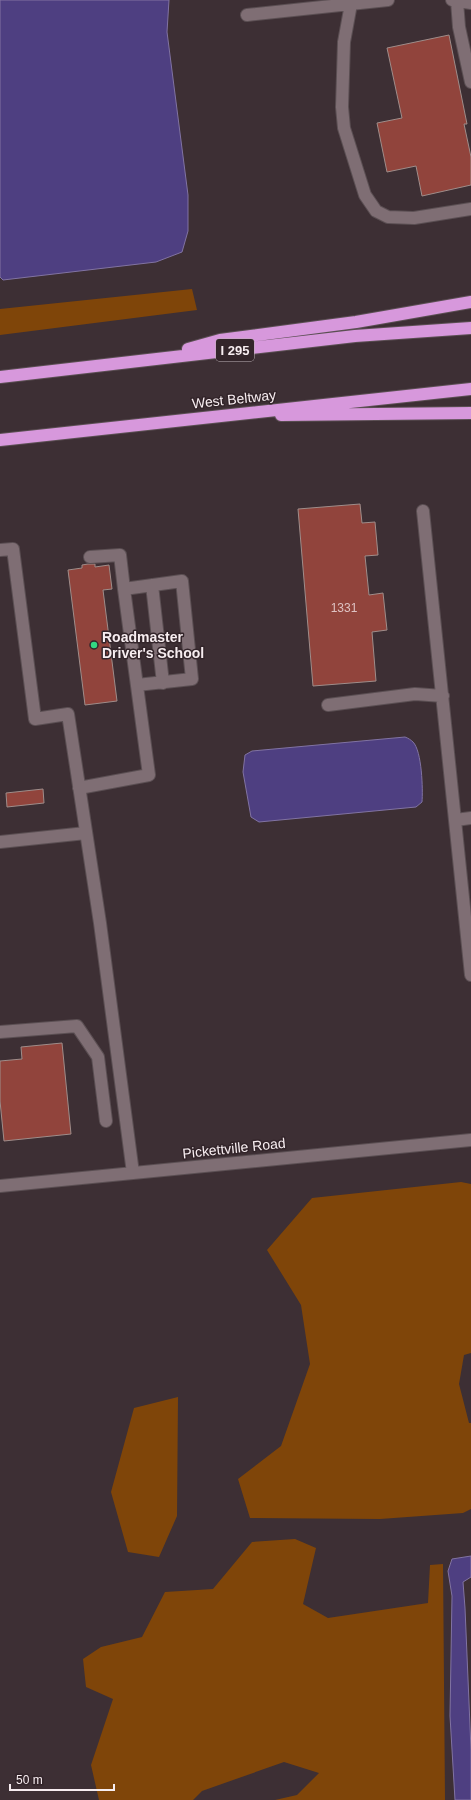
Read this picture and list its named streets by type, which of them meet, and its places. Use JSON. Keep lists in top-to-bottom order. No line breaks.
{"streets":{"highway":["I 295","West Beltway"],"street":["Pickettville Road"]},"places":["Roadmaster Driver's School"],"house_numbers":["1331"],"scale_bar":"50 m"}
